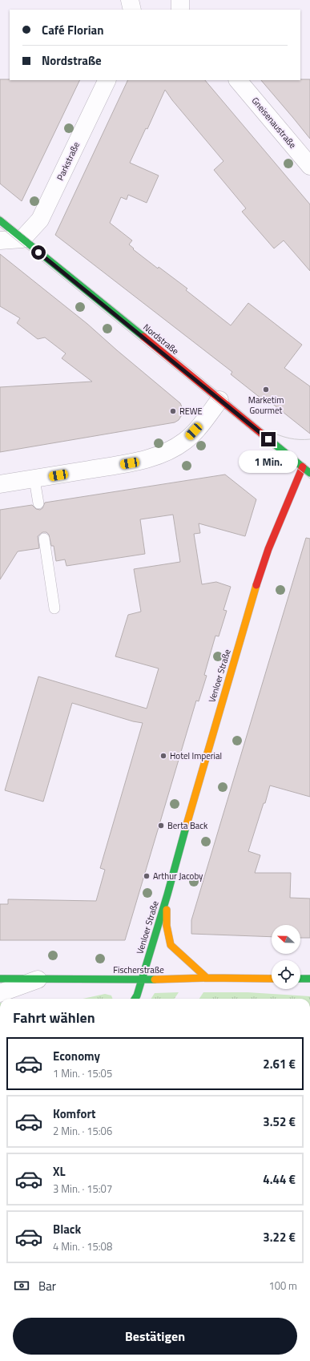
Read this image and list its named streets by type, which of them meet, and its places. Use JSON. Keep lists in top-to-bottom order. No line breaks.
{"streets":{"street":["Gneisenaustraße","Parkstraße","Nordstraße","Venloer Straße","Fischerstraße"]},"crossings":[["Parkstraße","Nordstraße"],["Nordstraße","Venloer Straße"],["Venloer Straße","Fischerstraße"]],"places":["Marketim Gourmet","REWE","Hotel Imperial","Berta Back","Arthur Jacoby"],"north":"left","page":{"banner":["Café Florian","Nordstraße"],"bubble":"1 Min.","heading":"Fahrt wählen","list":[{"name":"Economy","note":"1 Min. · 15:05","value":"2.61 €"},{"name":"Komfort","note":"2 Min. · 15:06","value":"3.52 €"},{"name":"XL","note":"3 Min. · 15:07","value":"4.44 €"},{"name":"Black","note":"4 Min. · 15:08","value":"3.22 €"}],"pay":["Bar","100 m"],"buttons":"Bestätigen"}}
